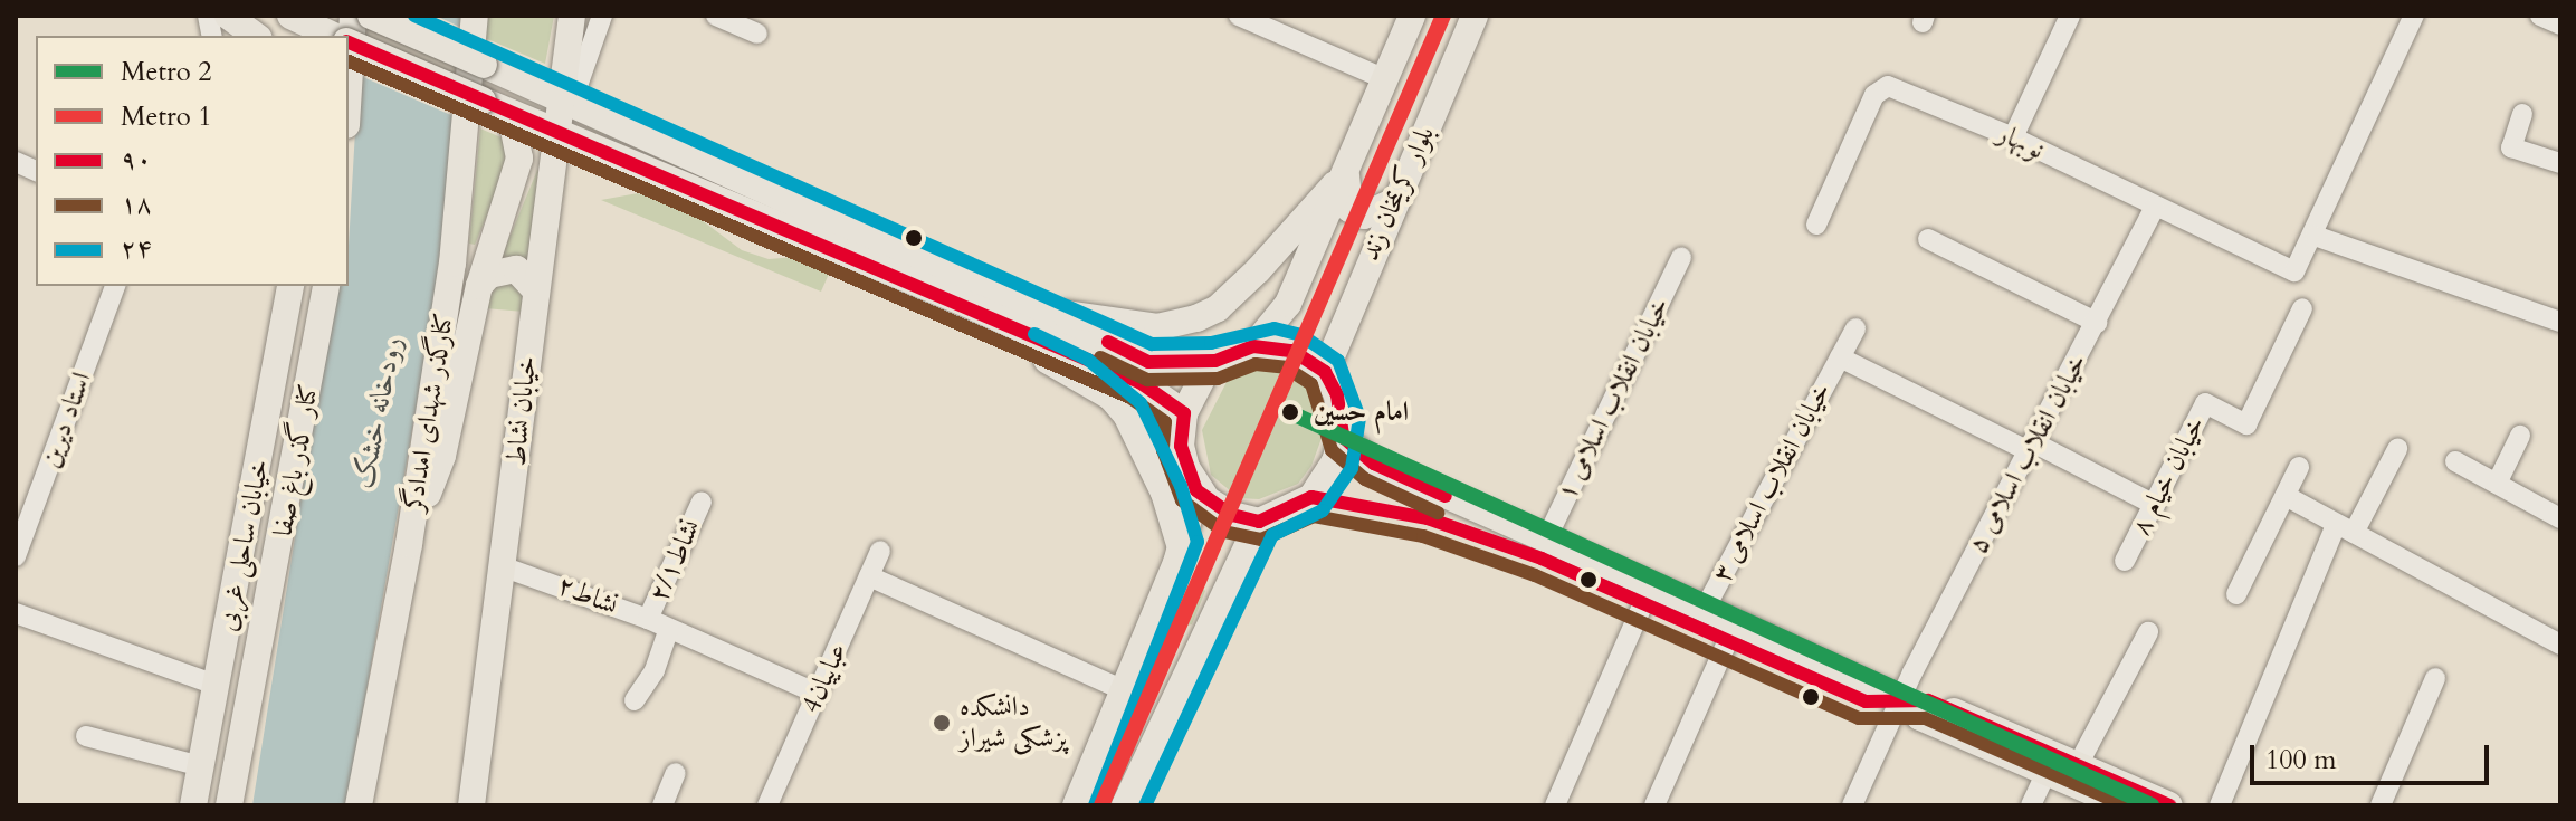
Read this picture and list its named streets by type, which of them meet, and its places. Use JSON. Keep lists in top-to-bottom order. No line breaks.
{"streets":{"main road":["بلوار کریمخان زند","خیابان نشاط","کنارگذر شهدای امدادگر","کنار گذر باغ صفا","خیابان ساحلی غربی"],"street":["نوبهار","خیابان انقلاب اسلامی ۱","استاد دیرین","خیابان انقلاب اسلامی ۵","خیابان خیام ۸","خیابان انقلاب اسلامی ۳","نشاط۲/۱","نشاط۲","عباییان4"]},"crossings":[["نوبهار","خیابان انقلاب اسلامی ۵"],["خیابان نشاط","نشاط۲"],["نشاط۲/۱","نشاط۲"],["نشاط۲","عباییان4"]],"water":["رودخانه خشک"],"places":["امام حسین","دانشکده پزشکی شیراز"],"lines":["metro line 1","transit line ۲۴","transit line ۹۰","transit line ۱۸","metro line 2"],"legend":["Metro 2","Metro 1","۹۰","۱۸","۲۴"],"scale_bar":"100 m"}
